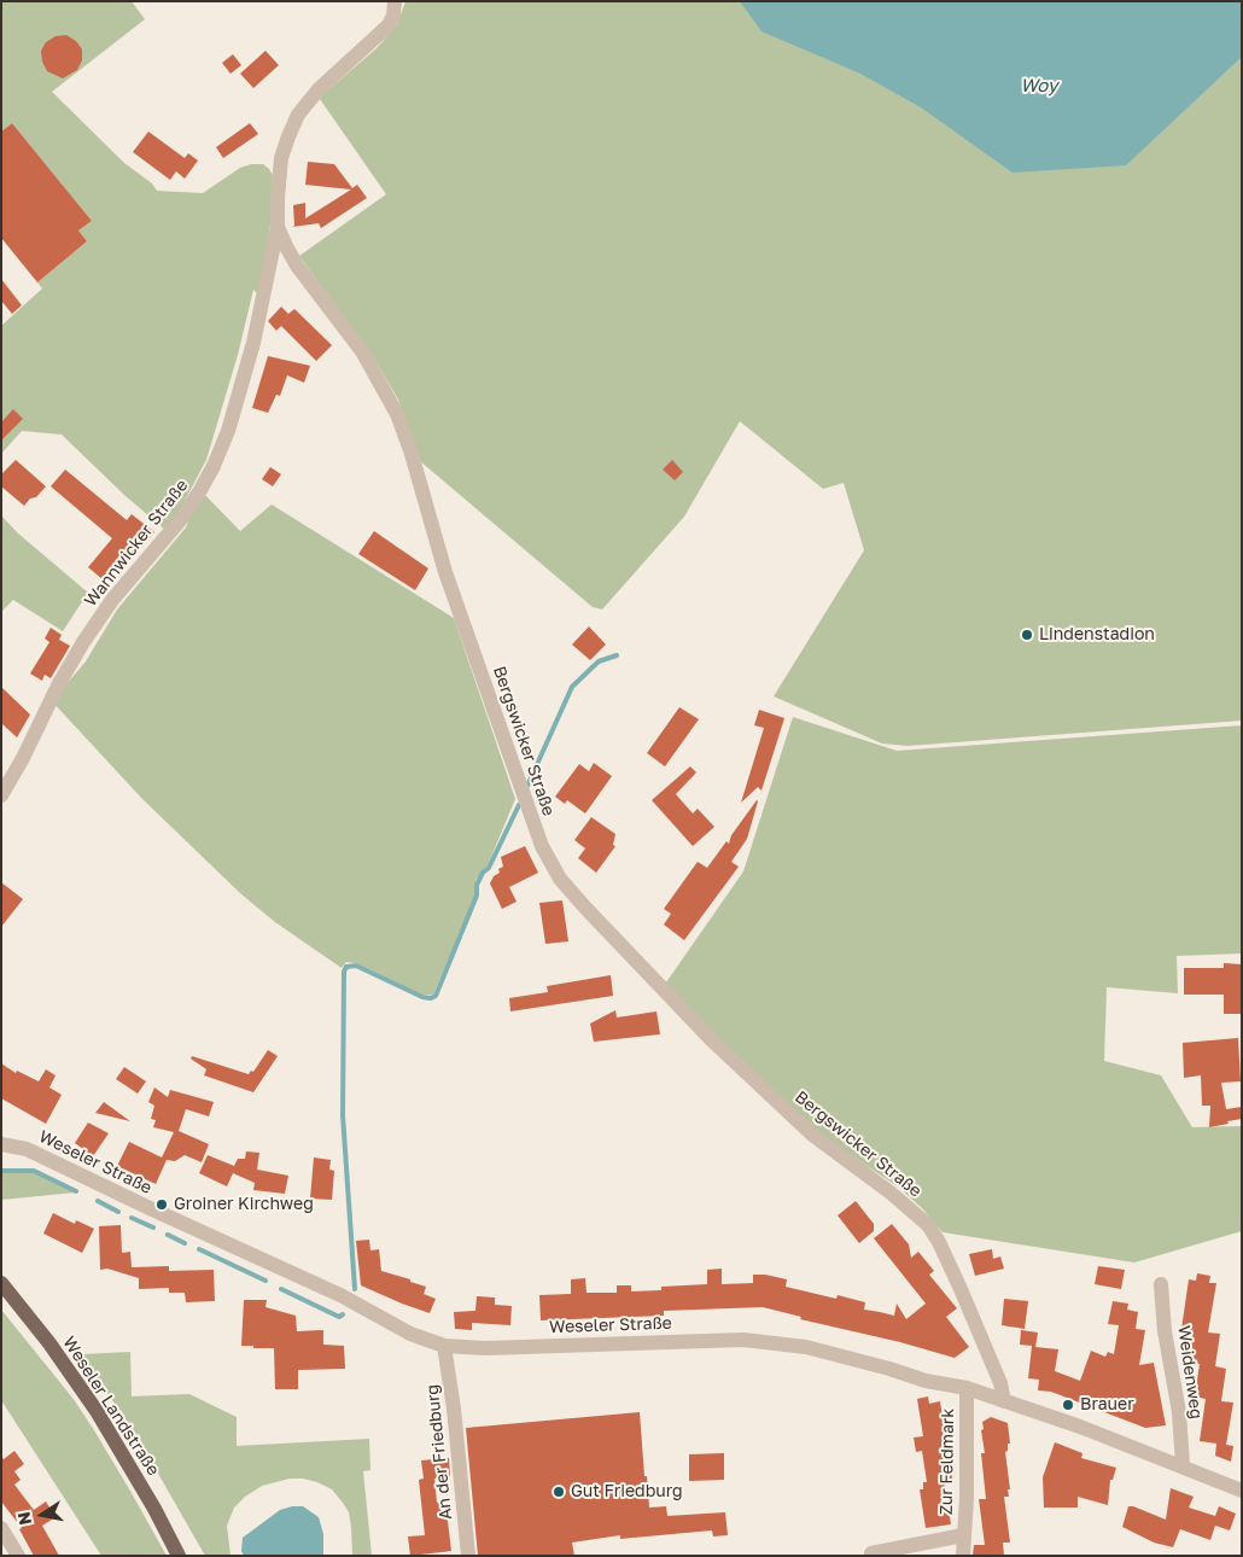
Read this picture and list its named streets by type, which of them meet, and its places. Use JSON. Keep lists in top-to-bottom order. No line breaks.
{"streets":{"main road":["Weseler Landstraße"],"street":["Wannwicker Straße","Bergswicker Straße","Weseler Straße","Weidenweg","An der Friedburg","Zur Feldmark"]},"crossings":[["Wannwicker Straße","Bergswicker Straße"],["Bergswicker Straße","Weseler Straße"],["Weseler Straße","Weidenweg"],["Weseler Straße","An der Friedburg"],["Weseler Straße","Zur Feldmark"]],"water":["Woy"],"places":["Lindenstadion","Groiner Kirchweg","Brauer","Gut Friedburg"],"north":"left"}
